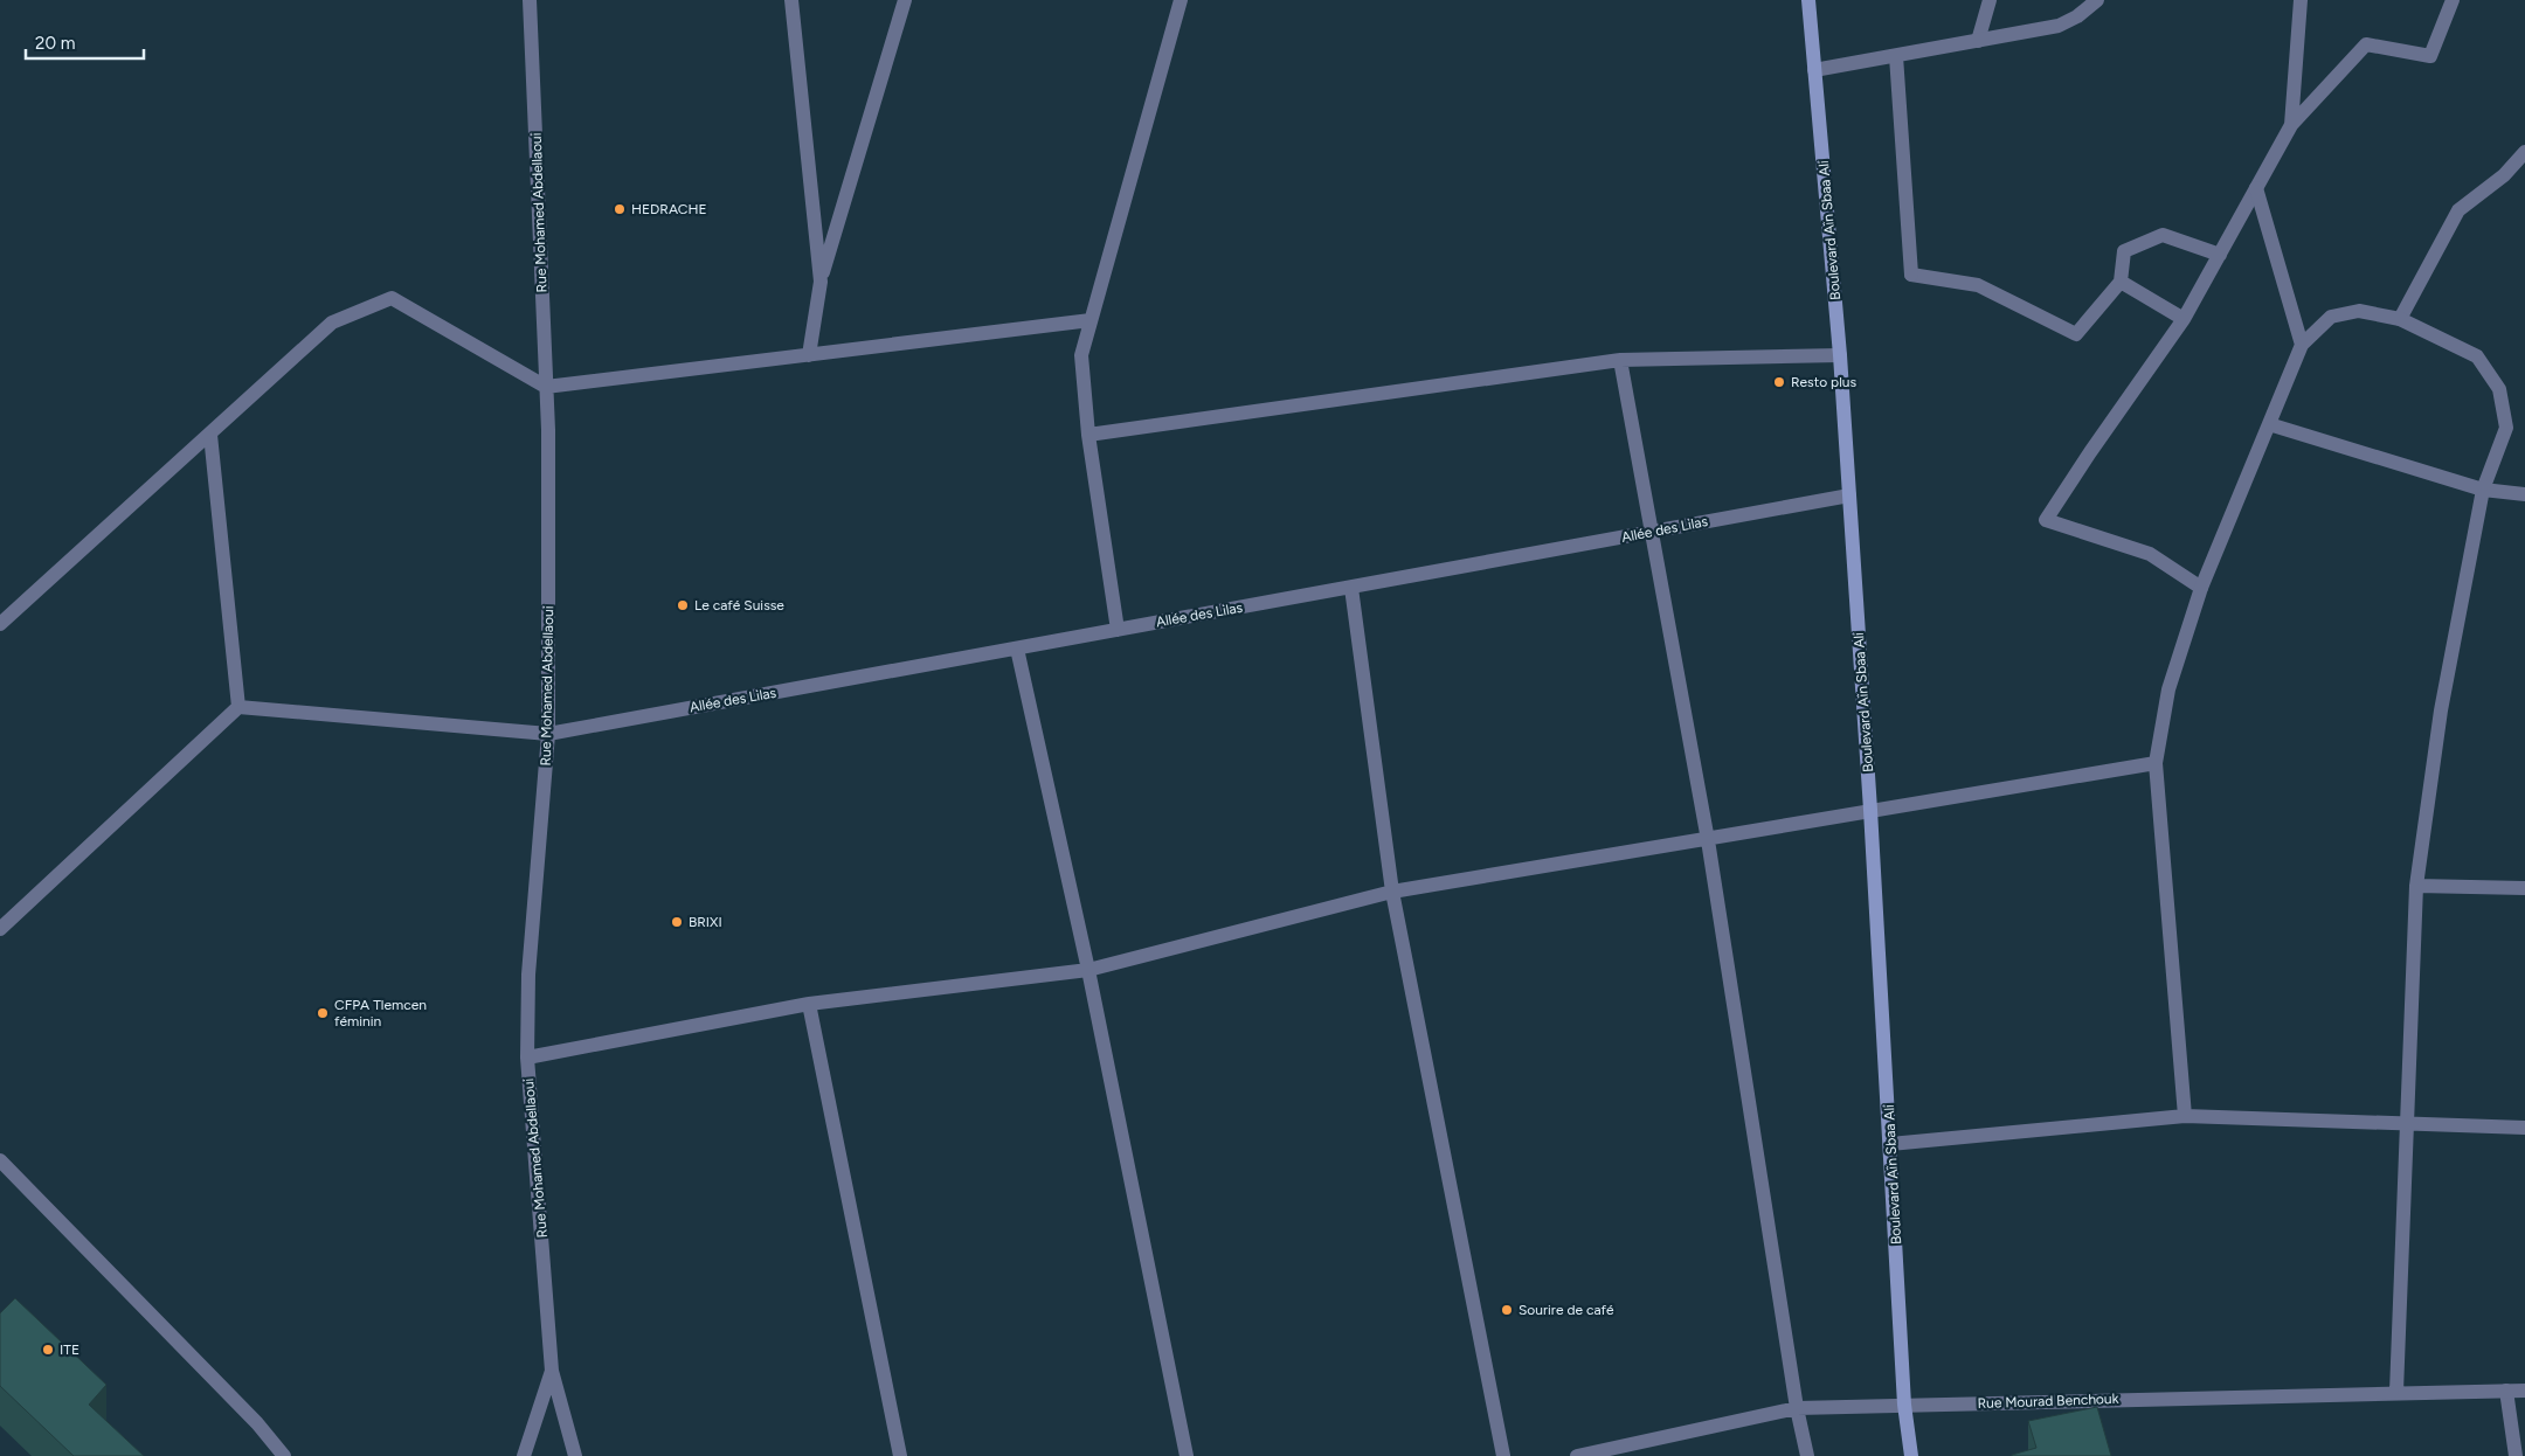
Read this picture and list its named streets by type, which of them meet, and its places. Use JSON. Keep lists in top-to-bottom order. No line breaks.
{"streets":{"main road":["Boulevard Aïn Sbaa Ali"],"street":["Rue Mohamed Abdellaoui","Allée des Lilas","Rue Mourad Benchouk"]},"crossings":[["Rue Mohamed Abdellaoui","Allée des Lilas"],["Boulevard Aïn Sbaa Ali","Allée des Lilas"],["Boulevard Aïn Sbaa Ali","Rue Mourad Benchouk"]],"places":["HEDRACHE","Resto plus","Le café Suisse","BRIXI","CFPA Tlemcen féminin","Sourire de café","ITE"],"scale_bar":"20 m"}
